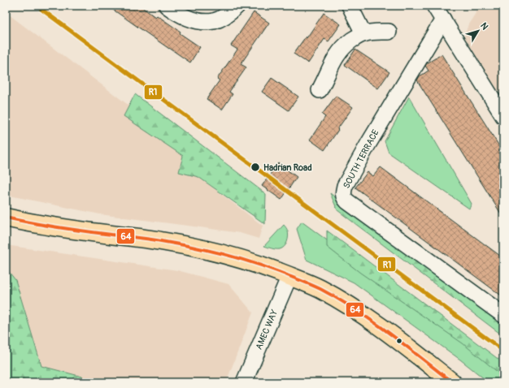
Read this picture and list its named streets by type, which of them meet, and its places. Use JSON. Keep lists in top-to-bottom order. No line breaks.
{"streets":{"street":["SOUTH TERRACE","AMEC WAY"]},"places":["Hadrian Road"],"lines":["transit line R1","transit line 64"],"north":"top right"}
